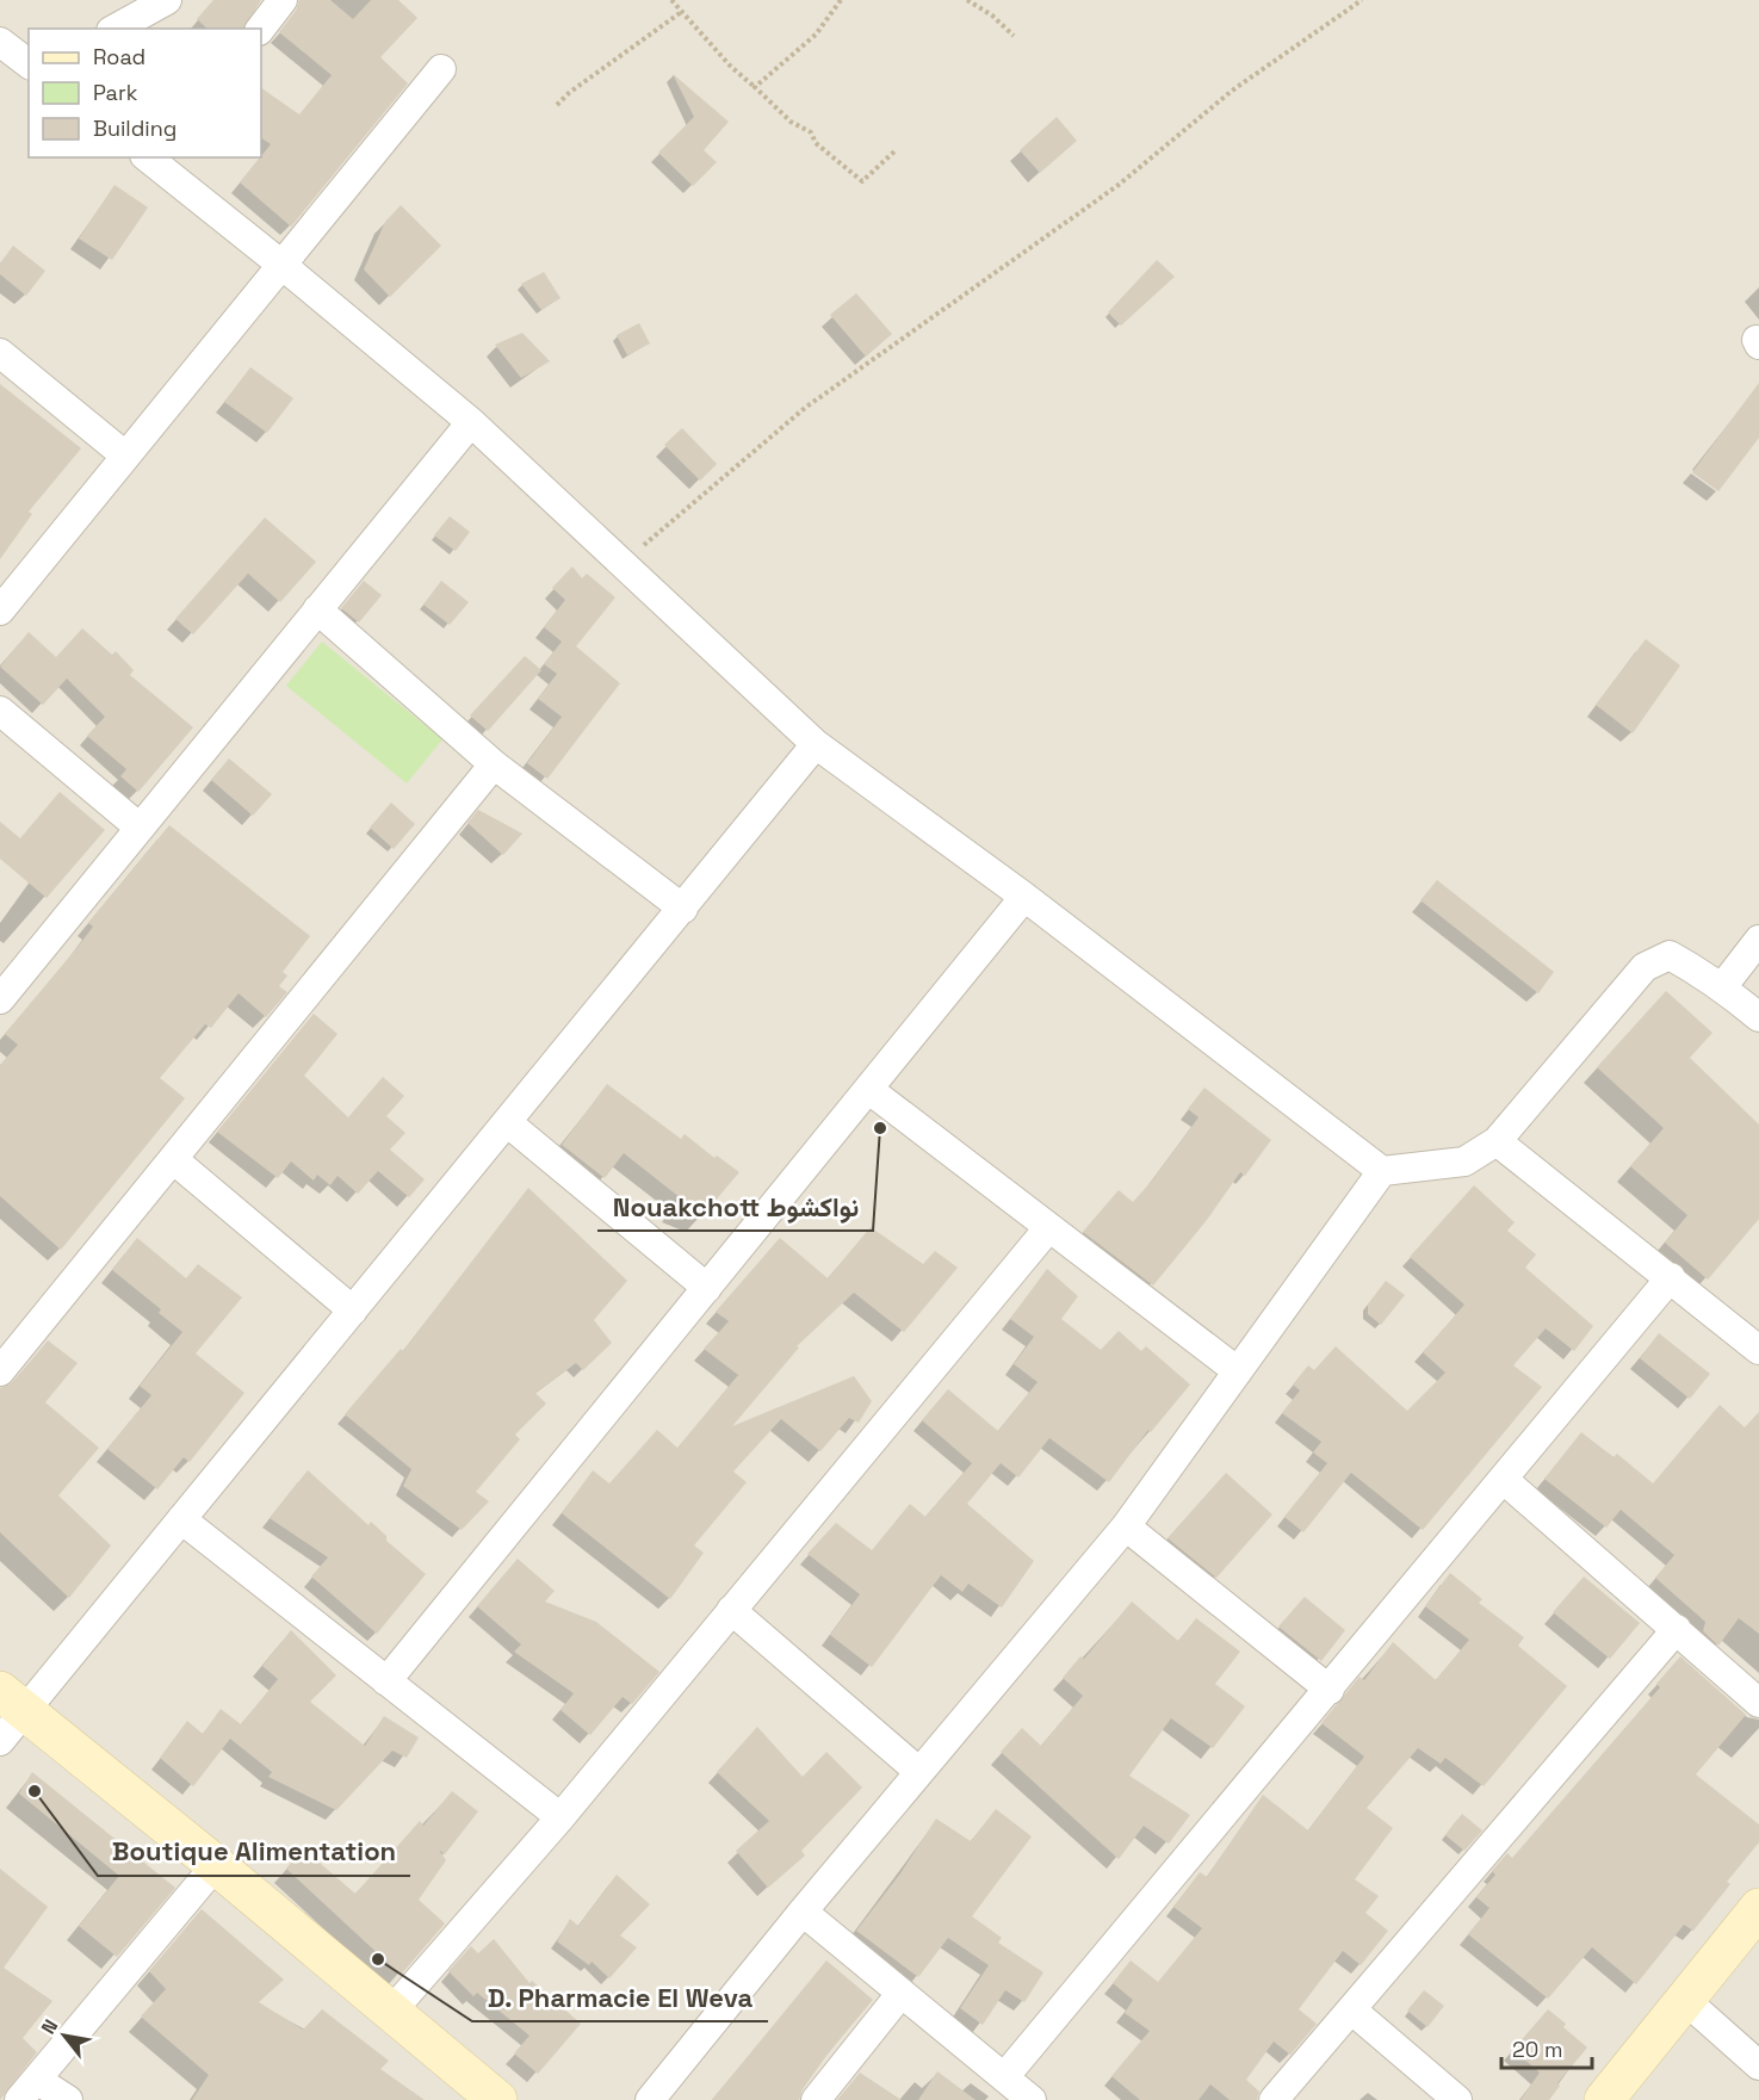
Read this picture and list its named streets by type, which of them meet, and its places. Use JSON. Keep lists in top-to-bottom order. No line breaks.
{"places":["Nouakchott نواكشوط","Boutique Alimentation","D. Pharmacie El Weva"],"legend":["Road","Park","Building"],"scale_bar":"20 m","north":"top left"}
